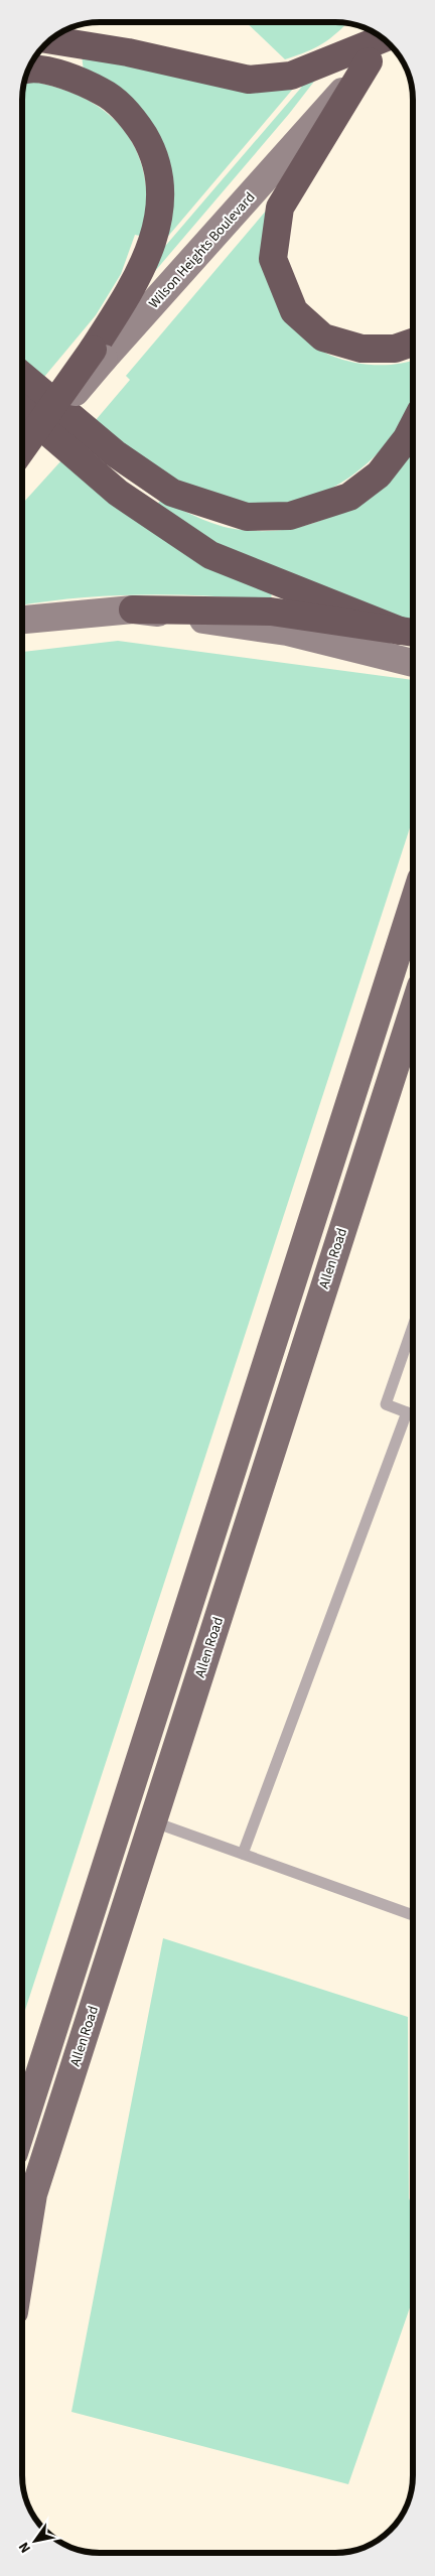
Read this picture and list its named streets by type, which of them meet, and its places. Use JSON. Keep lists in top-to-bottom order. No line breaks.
{"streets":{"main road":["Wilson Heights Boulevard","Allen Road"]},"north":"bottom left"}
